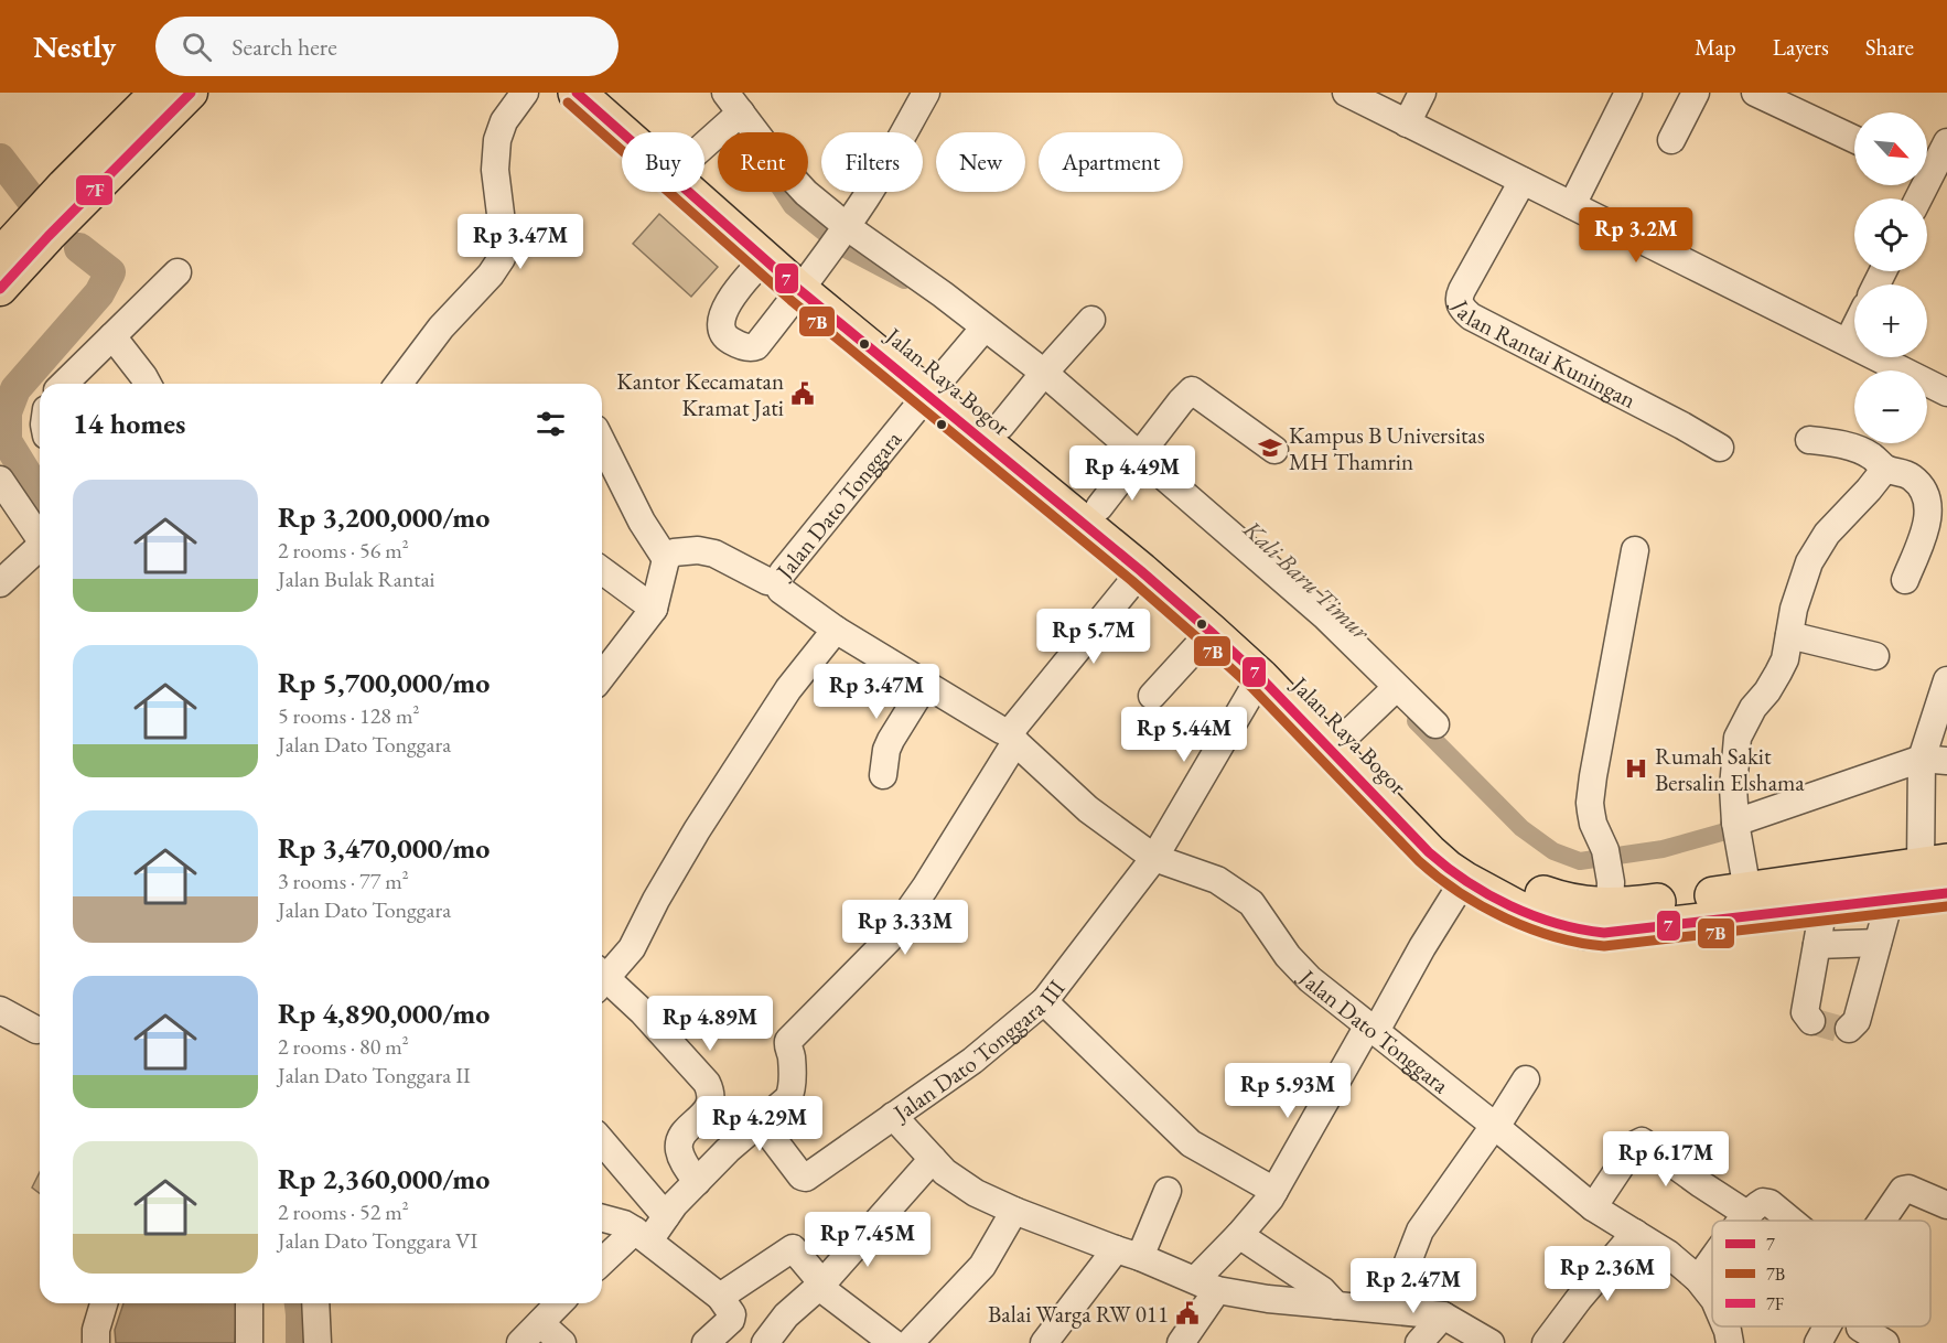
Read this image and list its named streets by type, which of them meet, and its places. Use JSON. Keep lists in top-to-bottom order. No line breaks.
{"streets":{"highway":["Jalan Raya Bogor"],"street":["Jalan Rantai Kuningan","Jalan Dato Tonggara","Jalan Dato Tonggara III"]},"crossings":[["Jalan Raya Bogor","Jalan Dato Tonggara"],["Jalan Raya Bogor","Jalan Dato Tonggara III"],["Jalan Dato Tonggara","Jalan Dato Tonggara III"]],"water":["Kali Baru Timur"],"places":{"public building":["Kantor Kecamatan Kramat Jati","Balai Warga RW 011"],"school or university":["Kampus B Universitas MH Thamrin"],"hospital":["Rumah Sakit Bersalin Elshama"]},"lines":["transit line 7","transit line 7F","transit line 7B"],"legend":["7","7B","7F"],"north":"bottom right","page":{"header":"Nestly","search":"Search here","nav":["Map","Layers","Share"],"map_buttons":["+","−"],"chip":["Buy","Rent","Filters","New","Apartment"],"price":["Rp 3.2M","Rp 3.47M","Rp 4.49M","Rp 5.7M","Rp 3.47M","Rp 5.44M","Rp 3.33M","Rp 4.89M","Rp 5.93M","Rp 4.29M","Rp 6.17M","Rp 7.45M","Rp 2.36M","Rp 2.47M"],"heading":"14 homes","list":[{"name":"Rp 3,200,000/mo","note":"2 rooms · 56 m² · Jalan Bulak Rantai"},{"name":"Rp 5,700,000/mo","note":"5 rooms · 128 m² · Jalan Dato Tonggara"},{"name":"Rp 3,470,000/mo","note":"3 rooms · 77 m² · Jalan Dato Tonggara"},{"name":"Rp 4,890,000/mo","note":"2 rooms · 80 m² · Jalan Dato Tonggara II"},{"name":"Rp 2,360,000/mo","note":"2 rooms · 52 m² · Jalan Dato Tonggara VI"}]}}
